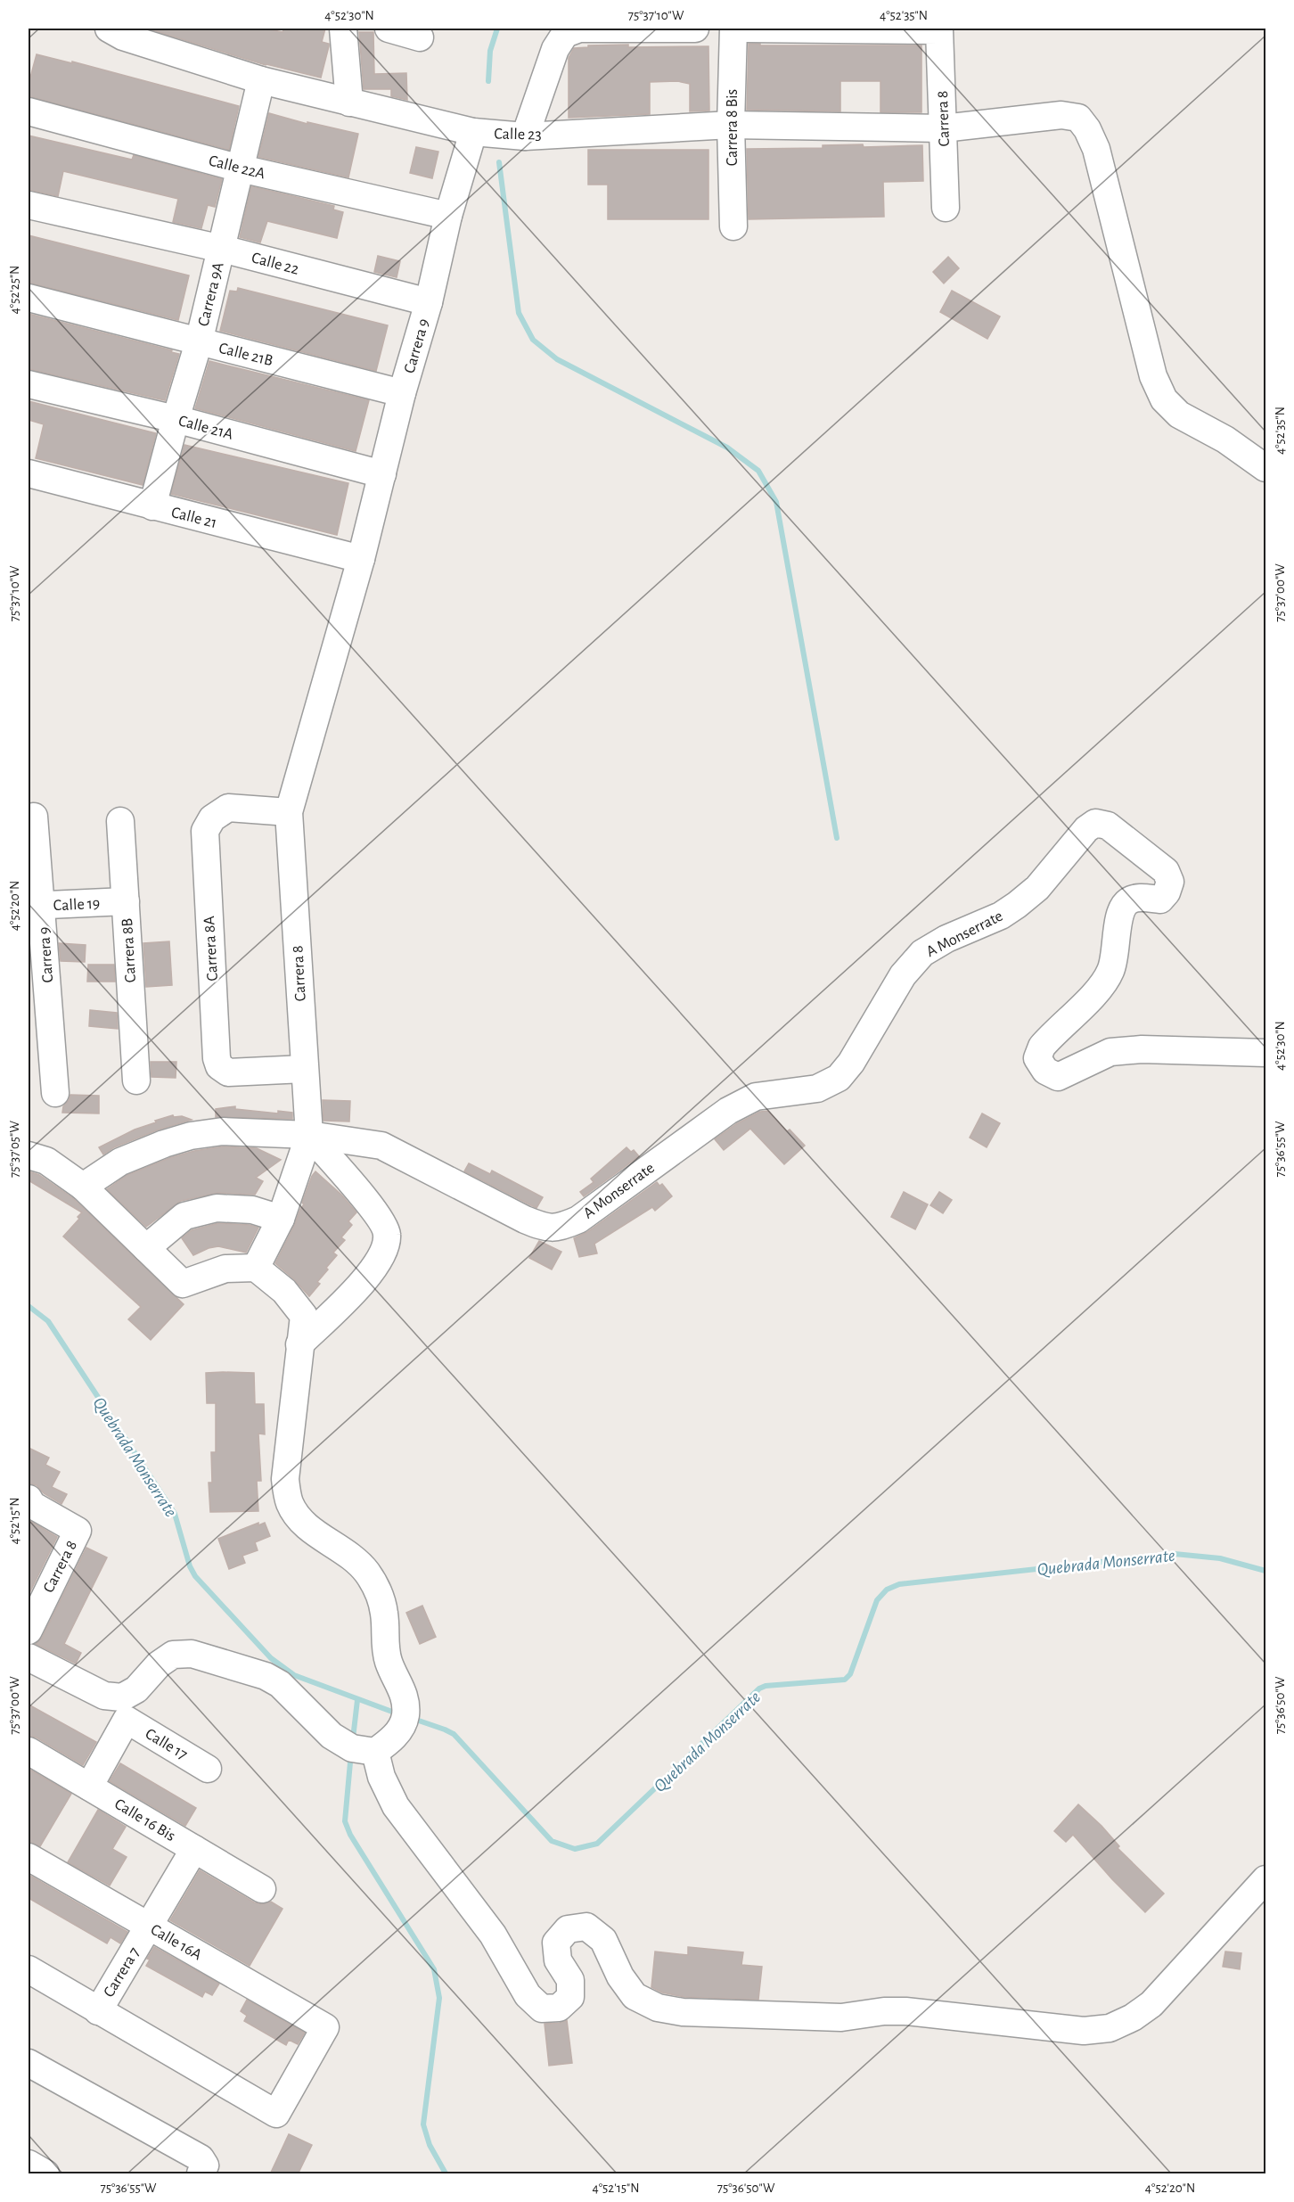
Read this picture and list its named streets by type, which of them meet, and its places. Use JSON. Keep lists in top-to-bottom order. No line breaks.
{"streets":{"street":["Carrera 8","Carrera 8 Bis","Calle 23","Calle 22A","Calle 22","Carrera 9A","Carrera 9","Calle 21B","Calle 21A","Calle 21","Calle 19","A Monserrate","Carrera 8A","Carrera 8B","Calle 17","Calle 16 Bis","Calle 16A","Carrera 7"]},"crossings":[["Carrera 8","Calle 23"],["Carrera 8","Carrera 9"],["Carrera 8","Calle 21"],["Carrera 8","A Monserrate"],["Carrera 8","Carrera 8A"],["Carrera 8 Bis","Calle 23"],["Calle 23","Carrera 9A"],["Calle 23","Carrera 9"],["Calle 22A","Carrera 9A"],["Calle 22A","Carrera 9"],["Calle 22","Carrera 9A"],["Calle 22","Carrera 9"],["Carrera 9A","Calle 21B"],["Carrera 9A","Calle 21A"],["Carrera 9A","Calle 21"],["Carrera 9","Calle 21B"],["Carrera 9","Calle 21A"],["Carrera 9","Calle 21"],["Carrera 9","Calle 19"],["Calle 19","Carrera 8B"],["Calle 17","Calle 16 Bis"],["Calle 16 Bis","Carrera 7"],["Calle 16A","Carrera 7"]],"water":["Quebrada Monserrate"],"coordinates":["4°52'30\"N","75°37'10\"W","4°52'35\"N","4°52'25\"N","75°37'00\"W","4°52'20\"N","75°36'55\"W","75°37'05\"W","4°52'15\"N","75°36'50\"W"]}
